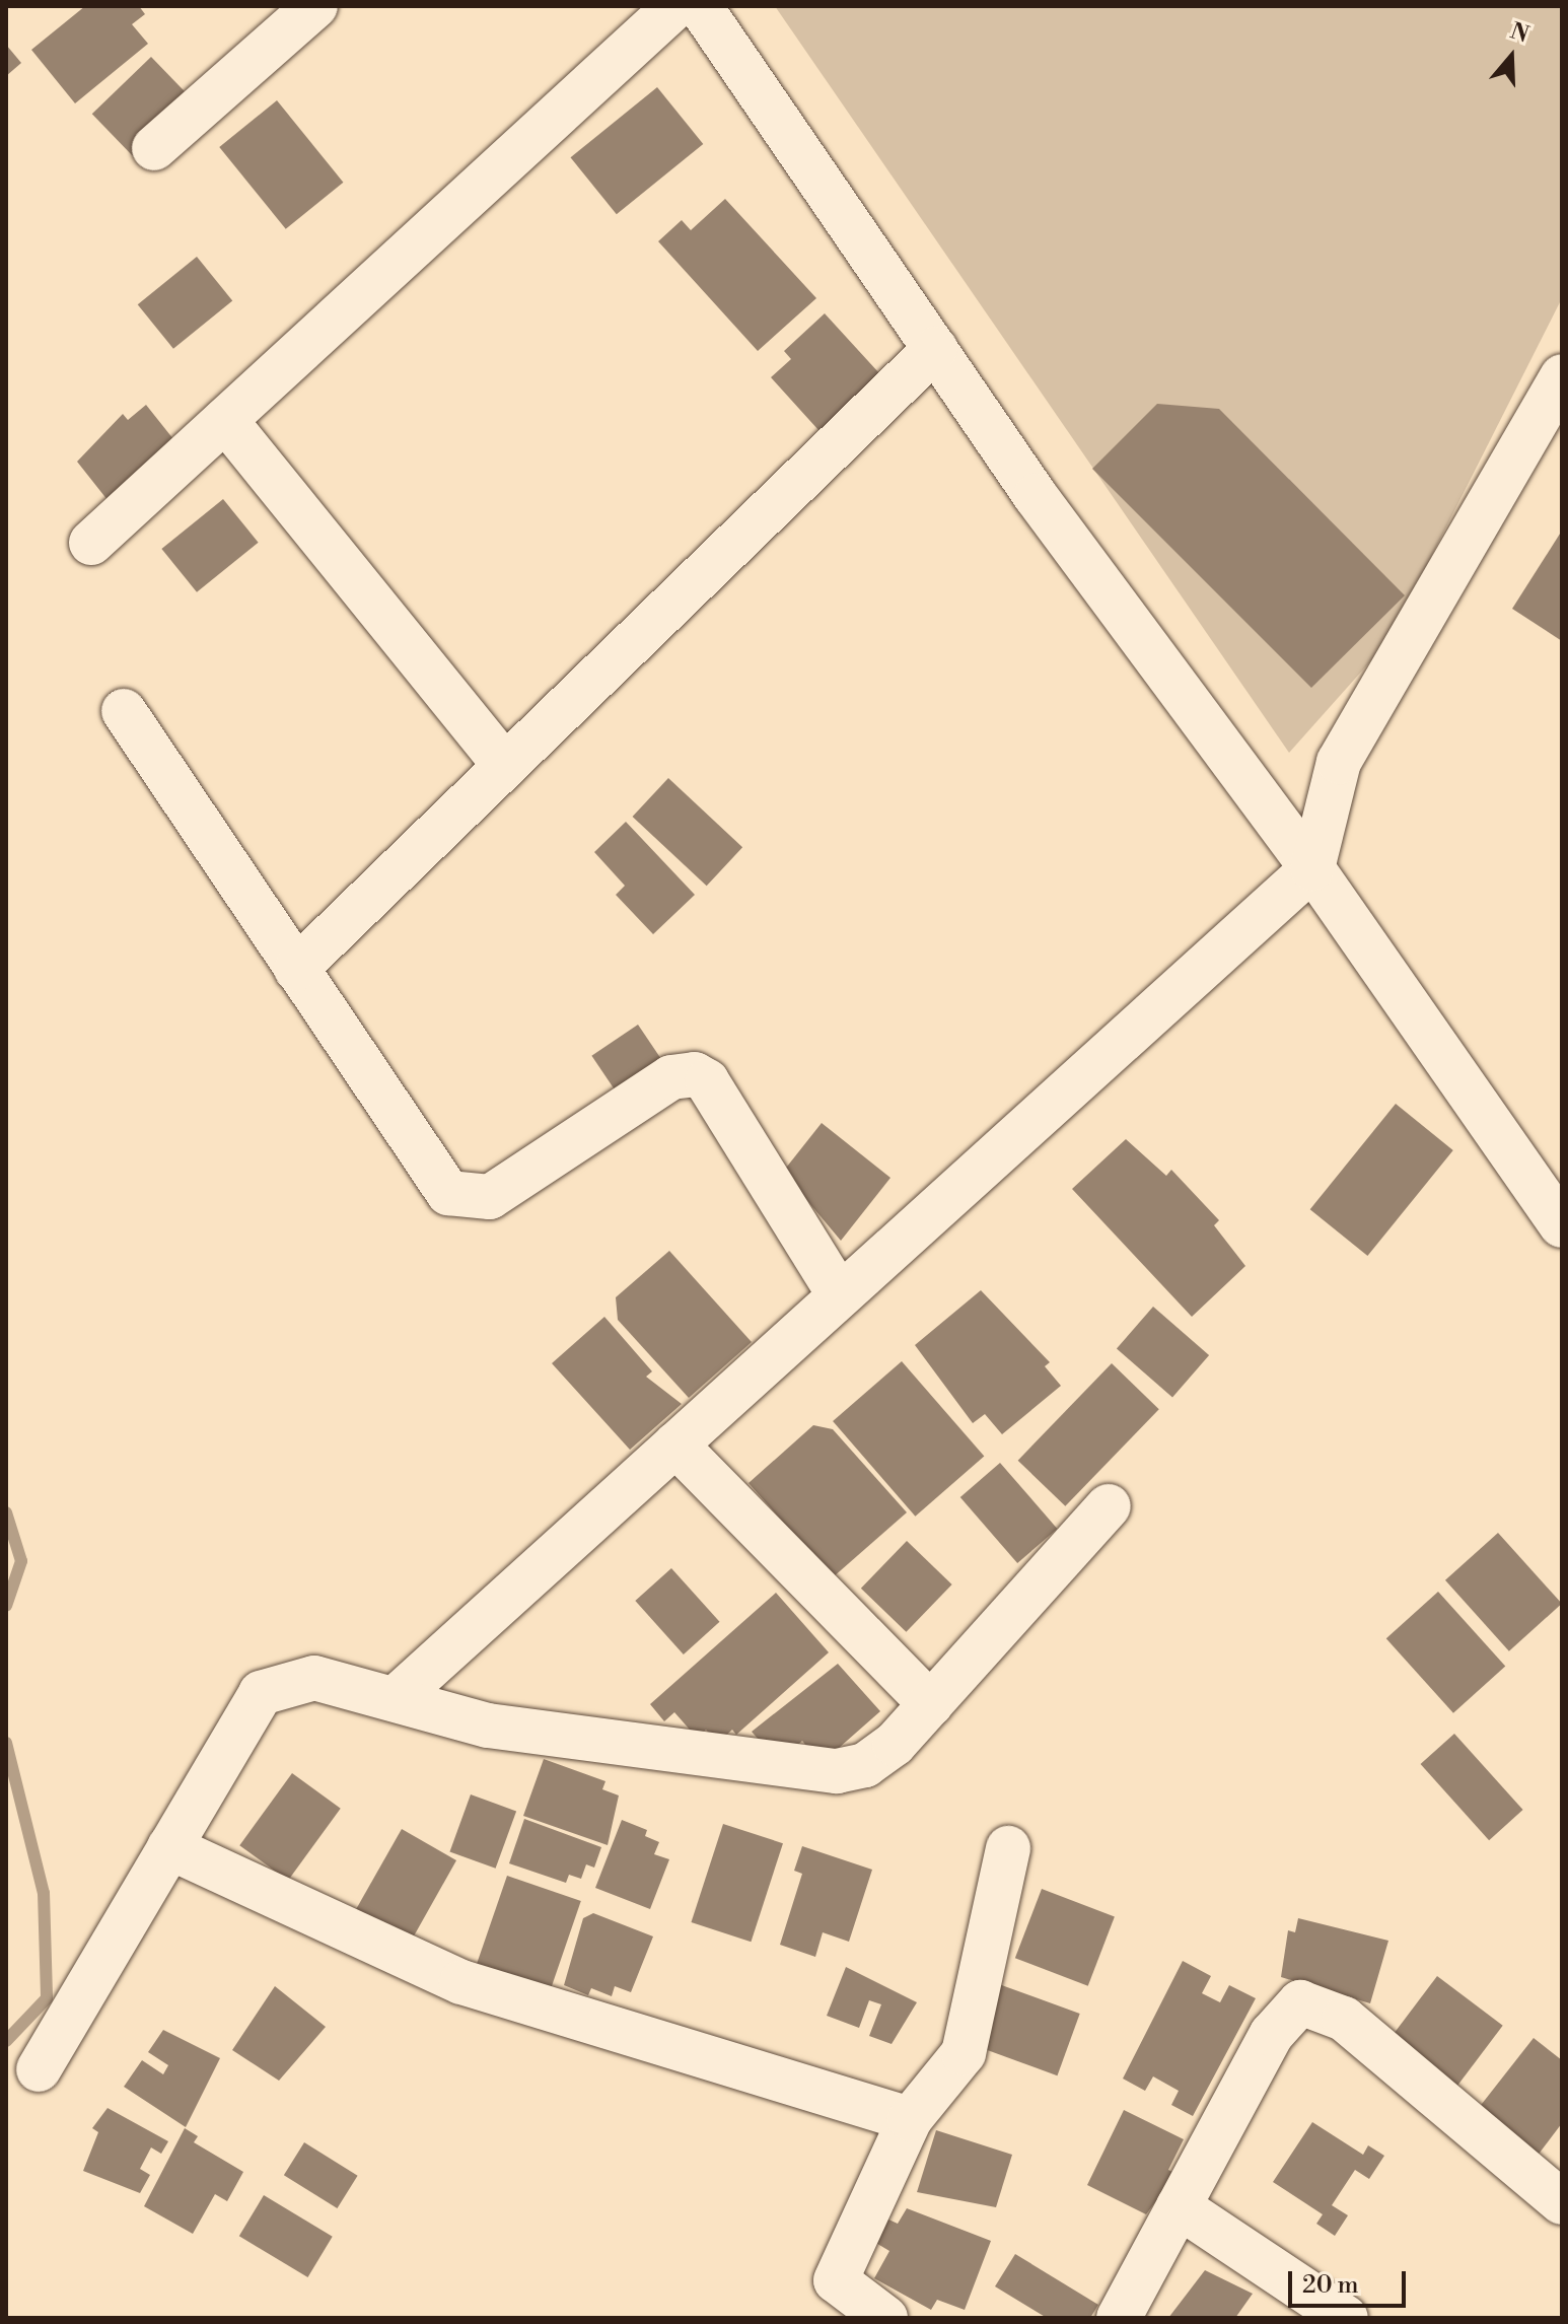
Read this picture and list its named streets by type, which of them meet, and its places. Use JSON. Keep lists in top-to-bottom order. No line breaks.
{"scale_bar":"20 m","north":"top"}
